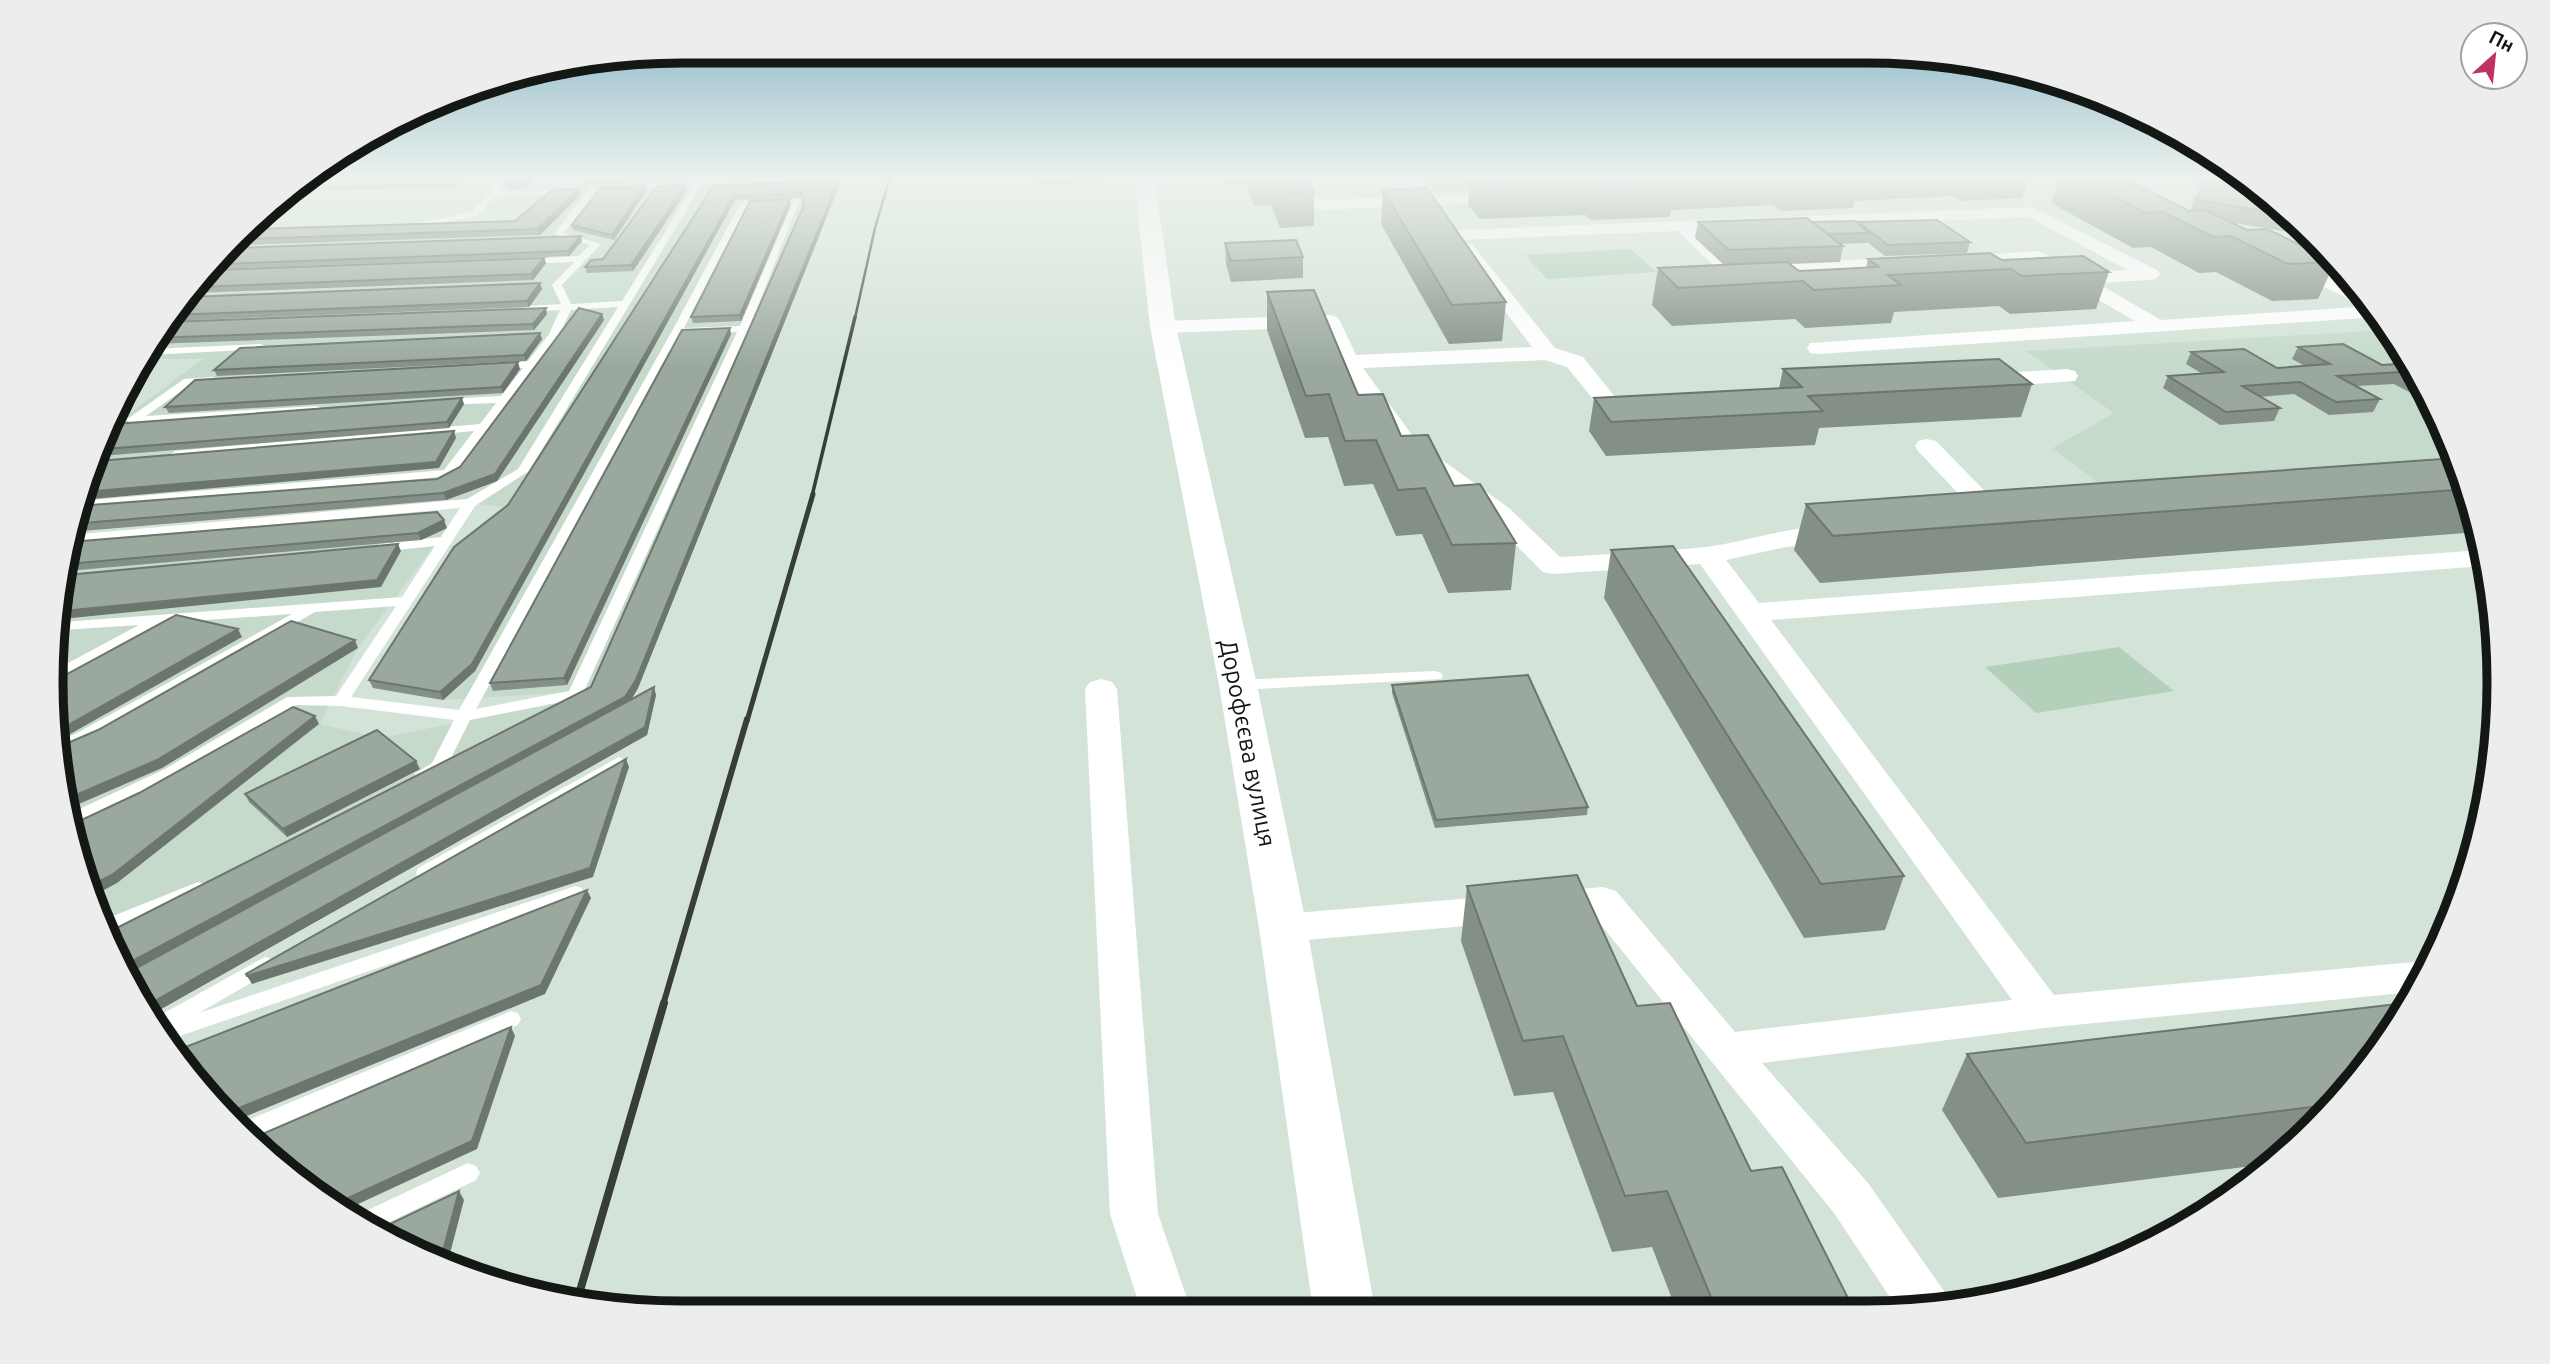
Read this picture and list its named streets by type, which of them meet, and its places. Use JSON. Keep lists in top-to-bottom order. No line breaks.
{"streets":{"street":["Дорофєєва вулиця"]},"north":"top right"}
